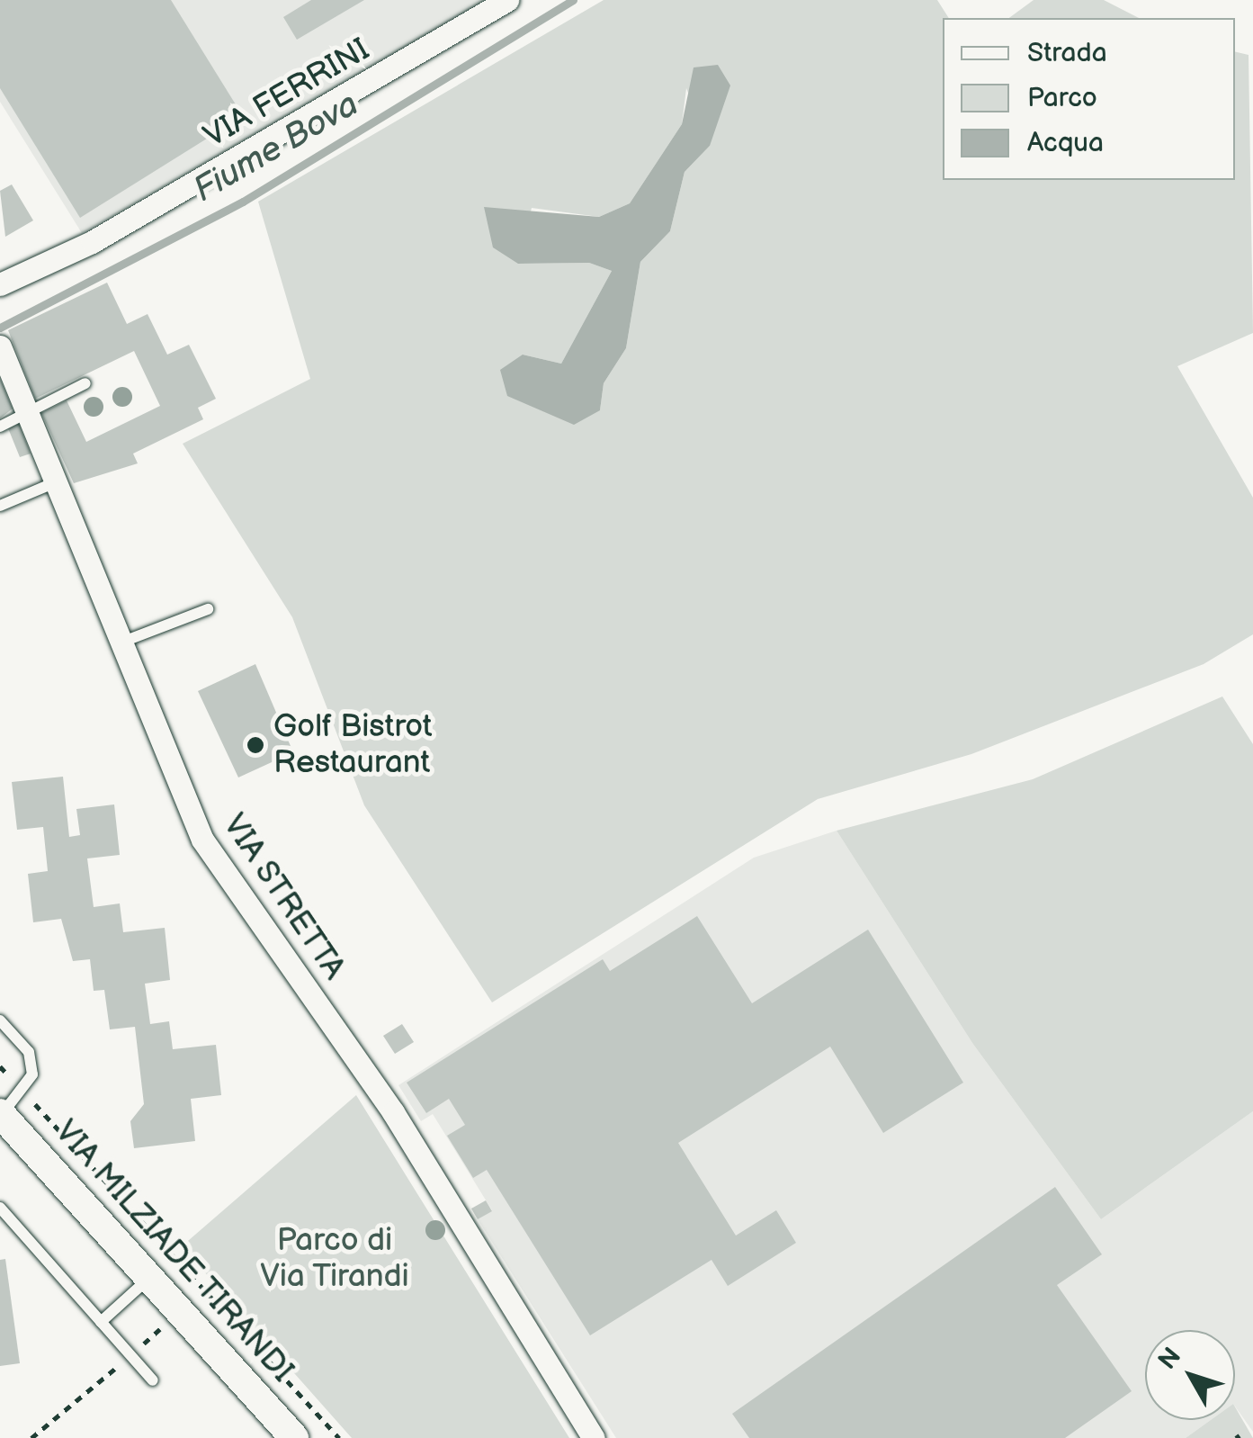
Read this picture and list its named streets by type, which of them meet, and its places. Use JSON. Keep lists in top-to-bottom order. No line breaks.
{"streets":{"street":["VIA FERRINI","VIA STRETTA","VIA MILZIADE TIRANDI"]},"water":["Fiume Bova"],"parks":["Parco di Via Tirandi"],"places":["Golf Bistrot Restaurant"],"legend":["Strada","Parco","Acqua"],"north":"top left"}
